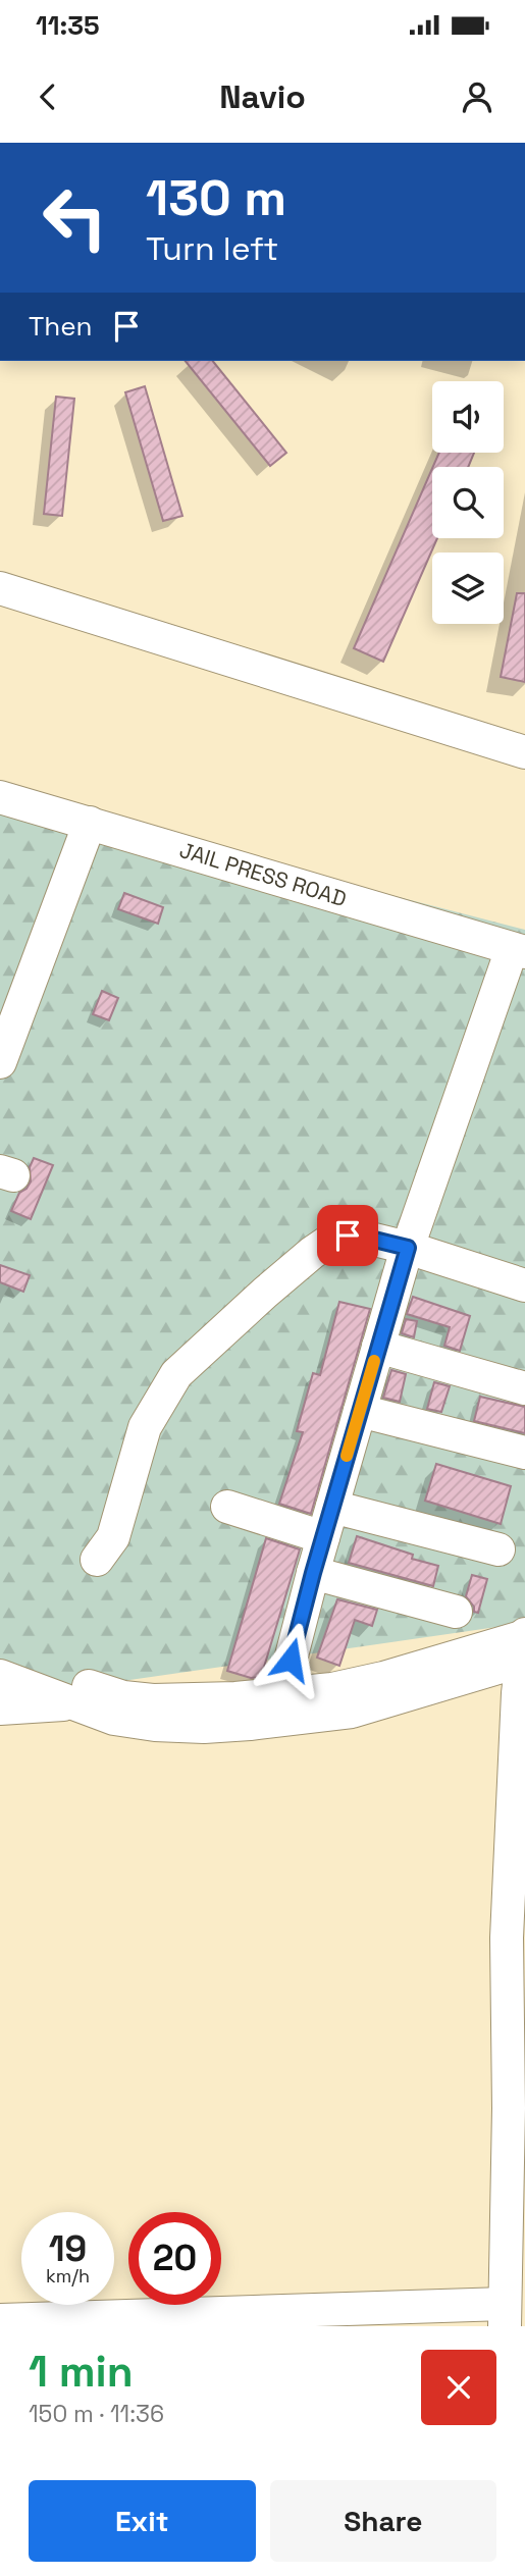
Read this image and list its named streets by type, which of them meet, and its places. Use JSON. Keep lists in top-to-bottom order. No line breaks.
{"streets":{"street":["JAIL PRESS ROAD"]},"page":{"status":"11:35","header":"Navio","turn":["130 m","Turn left"],"then":"Then","speed":"19 km/h","limit":"20","heading":["1 min","150 m · 11:36"],"buttons":["Exit","Share"]}}
